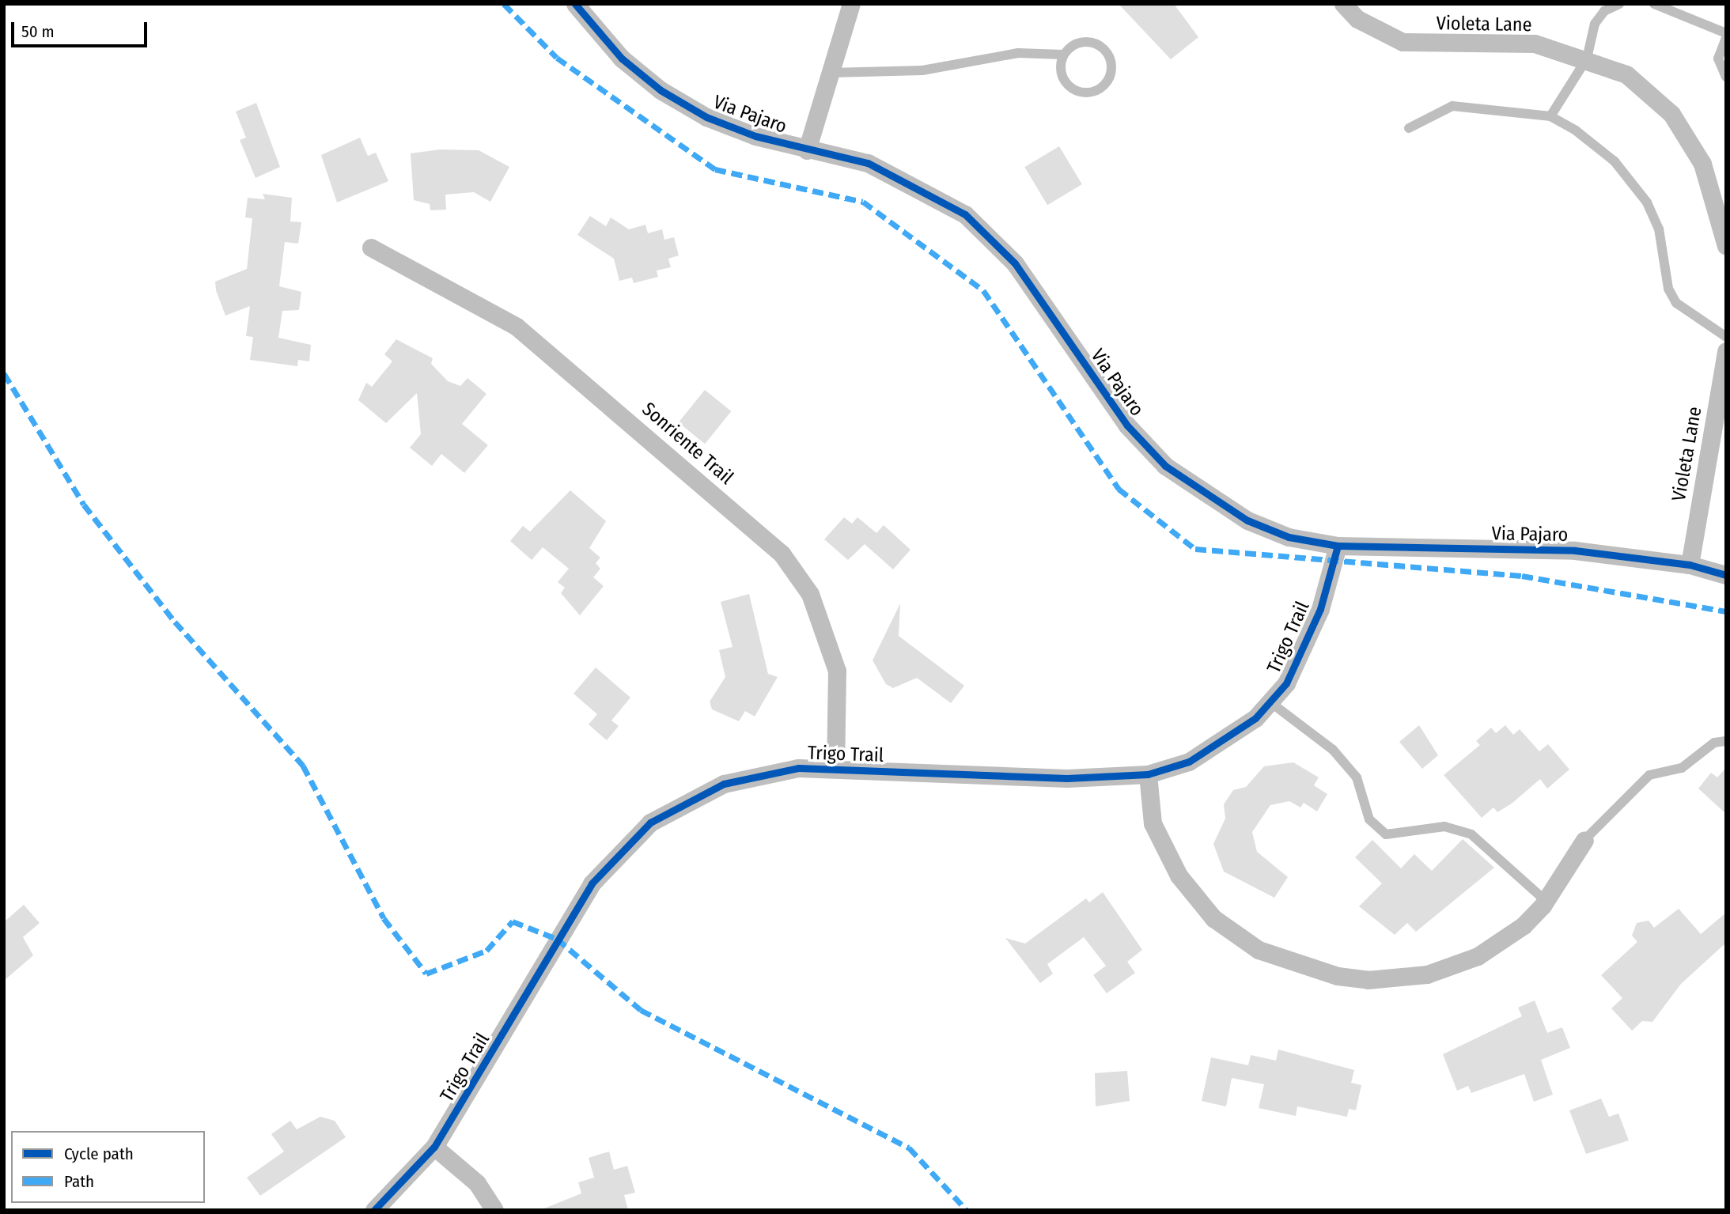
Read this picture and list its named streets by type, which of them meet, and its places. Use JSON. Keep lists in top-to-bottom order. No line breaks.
{"streets":{"street":["Violeta Lane","Via Pajaro","Sonriente Trail","Trigo Trail"]},"crossings":[["Violeta Lane","Via Pajaro"],["Via Pajaro","Trigo Trail"],["Sonriente Trail","Trigo Trail"]],"legend":["Cycle path","Path"],"scale_bar":"50 m"}
